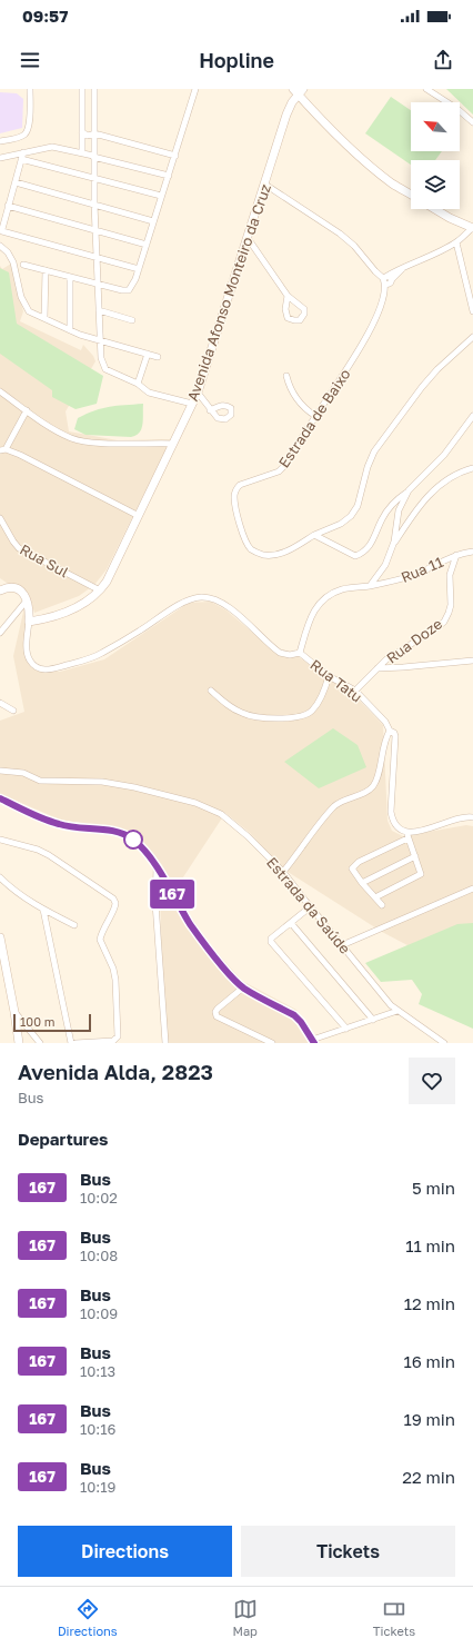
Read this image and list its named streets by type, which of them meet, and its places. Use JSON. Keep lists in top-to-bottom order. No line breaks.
{"streets":{"street":["Avenida Afonso Monteiro da Cruz","Estrada de Baixo","Rua Sul","Rua 11","Rua Doze","Rua Tatu","Estrada da Saúde"]},"crossings":[["Avenida Afonso Monteiro da Cruz","Rua Sul"],["Rua 11","Rua Doze"],["Rua 11","Rua Tatu"],["Rua Doze","Rua Tatu"]],"lines":["bus line 167"],"scale_bar":"100 m","north":"top left","page":{"status":"09:57","header":"Hopline","on_map":"167","scale":"100 m","heading":[["Avenida Alda, 2823","Bus"],"Departures"],"list":[{"mark":"167","name":"Bus","note":"10:02","value":"5 min"},{"mark":"167","name":"Bus","note":"10:08","value":"11 min"},{"mark":"167","name":"Bus","note":"10:09","value":"12 min"},{"mark":"167","name":"Bus","note":"10:13","value":"16 min"},{"mark":"167","name":"Bus","note":"10:16","value":"19 min"},{"mark":"167","name":"Bus","note":"10:19","value":"22 min"}],"buttons":["Directions","Tickets"],"tabs":["Directions","Map","Tickets"]}}
